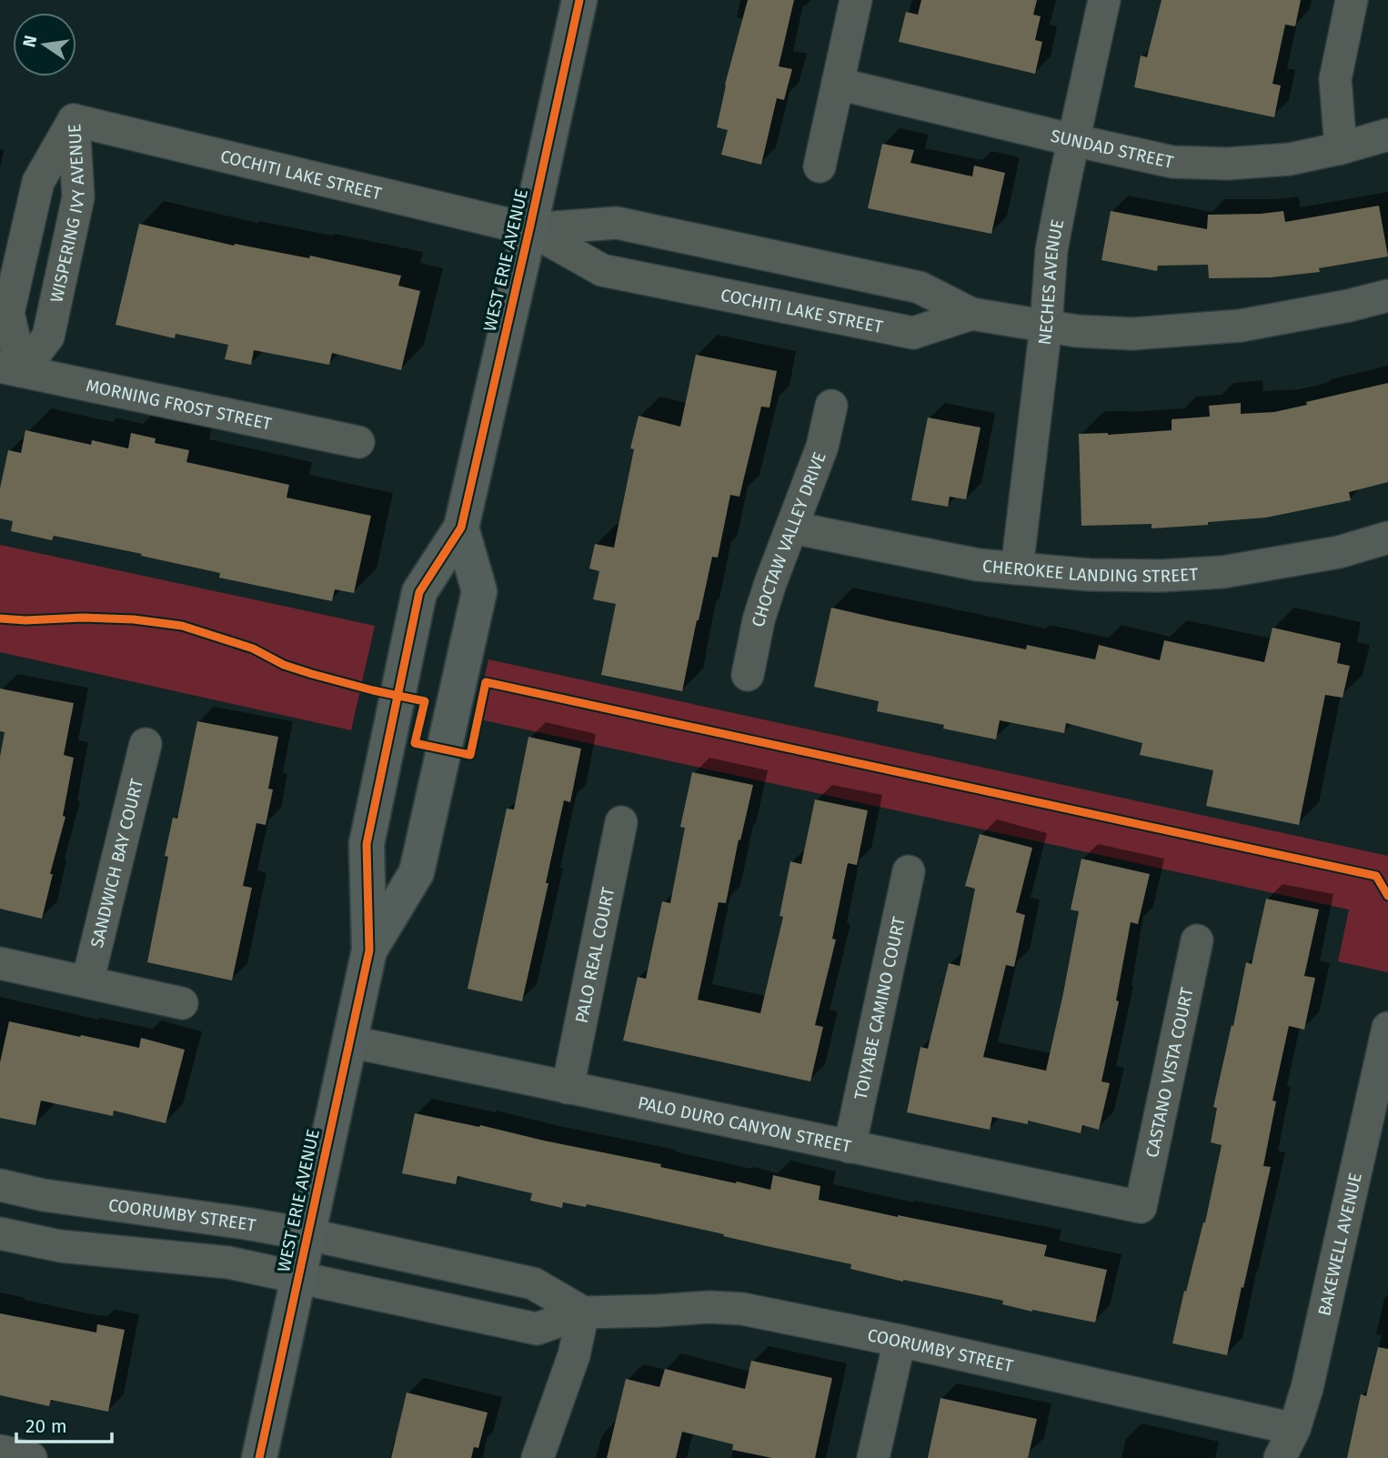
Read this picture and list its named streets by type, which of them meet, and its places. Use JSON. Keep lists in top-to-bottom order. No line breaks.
{"streets":{"street":["SUNDAD STREET","COCHITI LAKE STREET","WISPERING IVY AVENUE","WEST ERIE AVENUE","NECHES AVENUE","MORNING FROST STREET","CHOCTAW VALLEY DRIVE","CHEROKEE LANDING STREET","SANDWICH BAY COURT","PALO REAL COURT","TOIYABE CAMINO COURT","CASTANO VISTA COURT","PALO DURO CANYON STREET","COORUMBY STREET","BAKEWELL AVENUE"]},"crossings":[["SUNDAD STREET","NECHES AVENUE"],["COCHITI LAKE STREET","WISPERING IVY AVENUE"],["COCHITI LAKE STREET","WEST ERIE AVENUE"],["COCHITI LAKE STREET","NECHES AVENUE"],["WISPERING IVY AVENUE","MORNING FROST STREET"],["WEST ERIE AVENUE","PALO DURO CANYON STREET"],["WEST ERIE AVENUE","COORUMBY STREET"],["NECHES AVENUE","CHEROKEE LANDING STREET"],["CHOCTAW VALLEY DRIVE","CHEROKEE LANDING STREET"],["PALO REAL COURT","PALO DURO CANYON STREET"],["TOIYABE CAMINO COURT","PALO DURO CANYON STREET"],["CASTANO VISTA COURT","PALO DURO CANYON STREET"],["COORUMBY STREET","BAKEWELL AVENUE"]],"scale_bar":"20 m","north":"left"}
